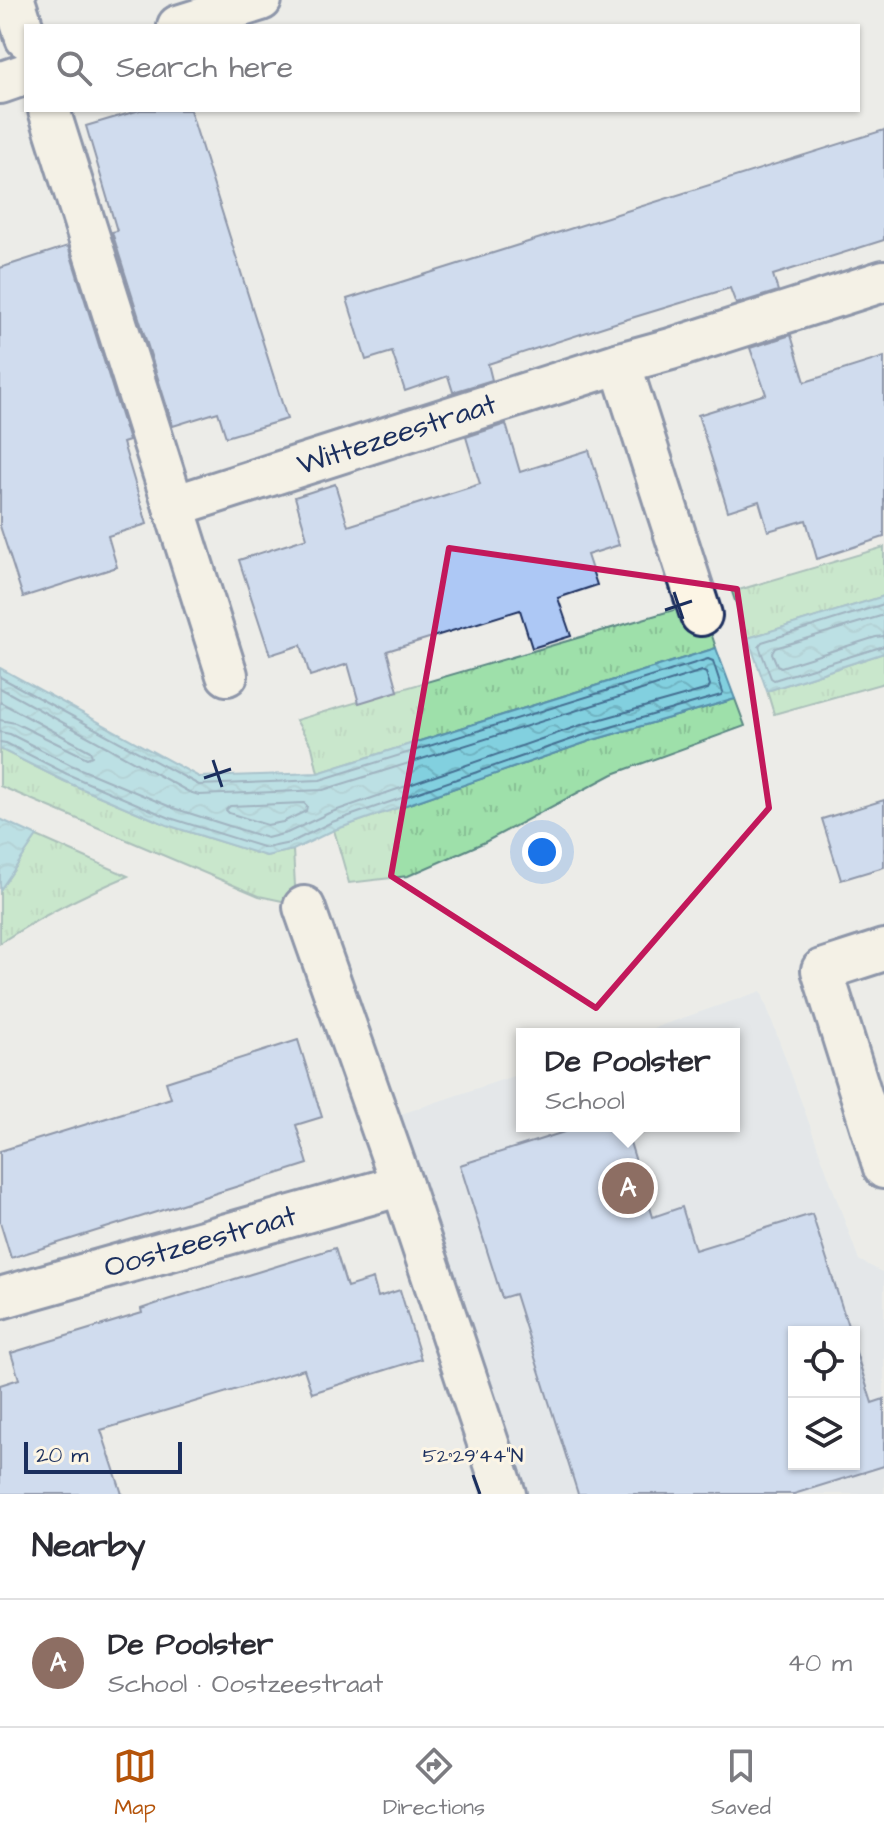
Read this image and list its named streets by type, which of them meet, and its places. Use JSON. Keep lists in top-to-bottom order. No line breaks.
{"streets":{"street":["Wittezeestraat","Oostzeestraat"]},"scale_bar":"20 m","page":{"search":"Search here","popup":["De Poolster","School"],"pins":"A","scale":"20 m","heading":"Nearby","list":[{"mark":"A","name":"De Poolster","note":"School · Oostzeestraat","value":"40 m"}],"nav":["Map","Directions","Saved"]},"coordinates":["52°29'44\"N"]}
